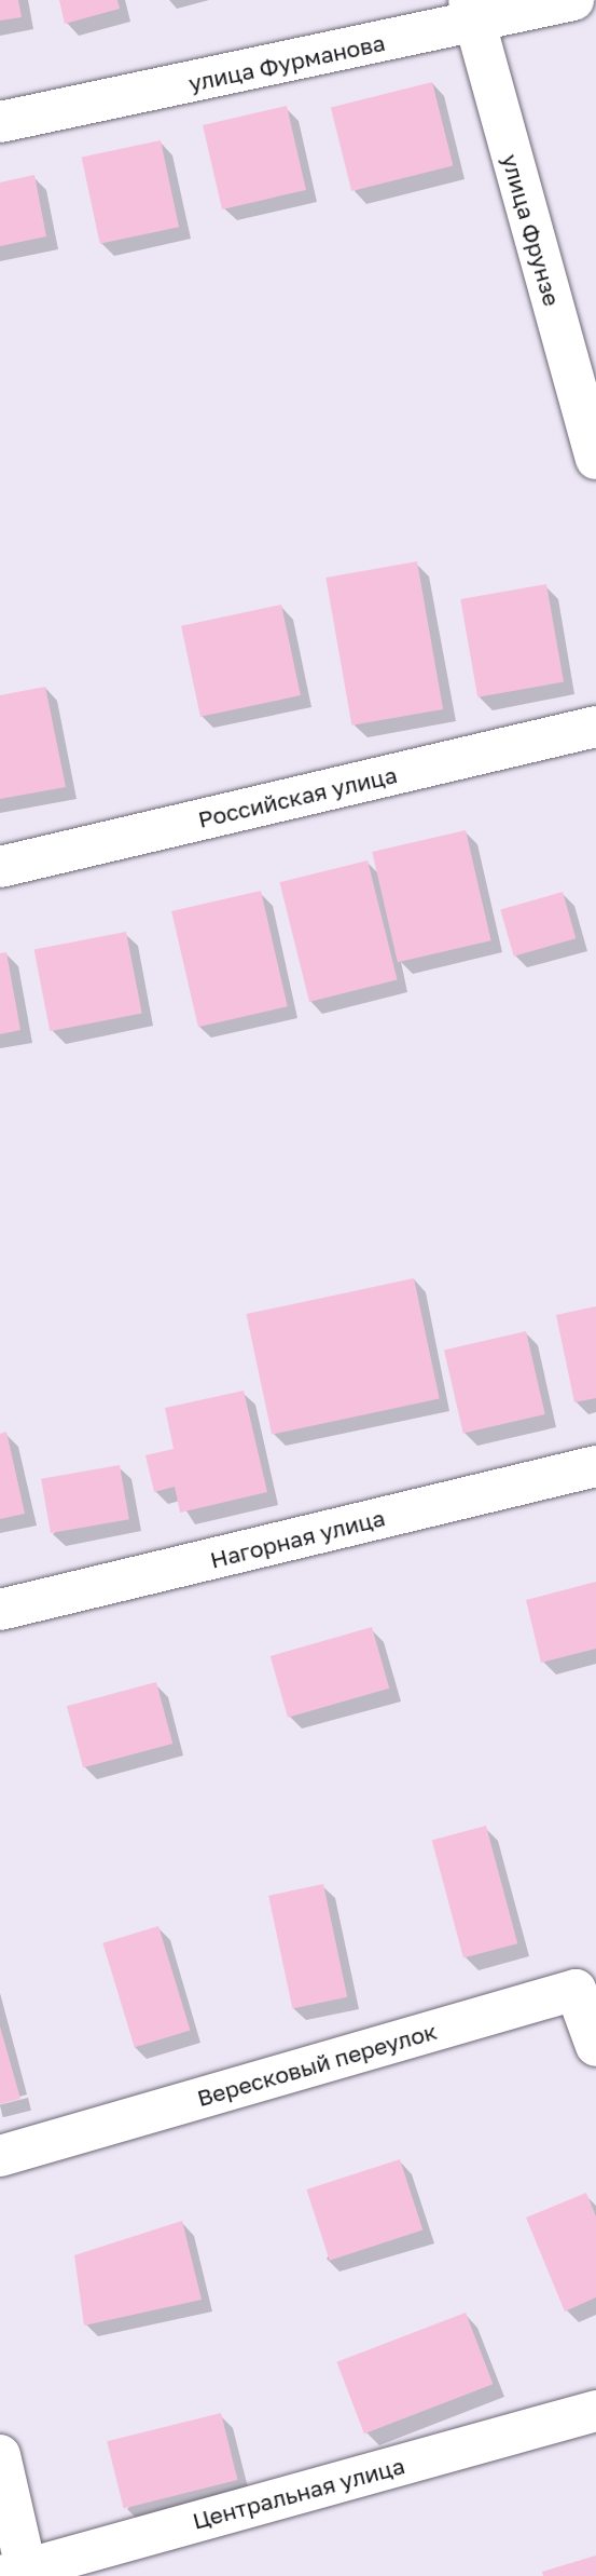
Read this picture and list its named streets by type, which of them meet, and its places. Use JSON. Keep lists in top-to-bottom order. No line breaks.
{"streets":{"street":["улица Фурманова","улица Фрунзе","Российская улица","Нагорная улица","Вересковый переулок","Центральная улица"]},"crossings":[["улица Фурманова","улица Фрунзе"]]}
